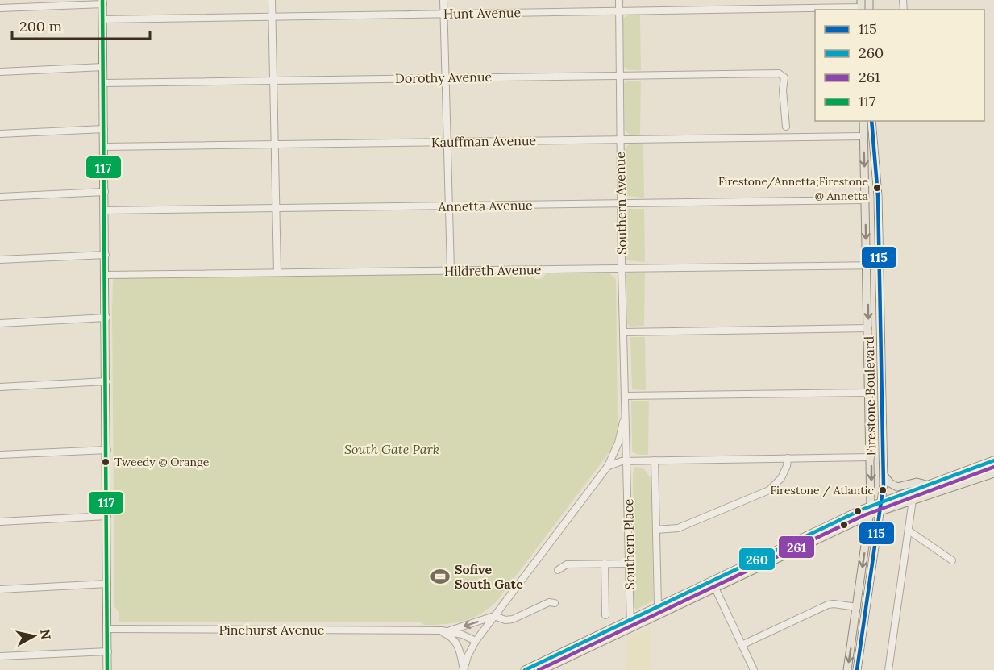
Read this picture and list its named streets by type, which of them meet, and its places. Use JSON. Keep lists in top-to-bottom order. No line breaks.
{"streets":{"main road":["Firestone Boulevard"],"street":["Hunt Avenue","Dorothy Avenue","Kauffman Avenue","Southern Avenue","Annetta Avenue","Hildreth Avenue","Southern Place","Pinehurst Avenue"]},"crossings":[["Hunt Avenue","Southern Avenue"],["Dorothy Avenue","Kauffman Avenue"],["Dorothy Avenue","Southern Avenue"],["Kauffman Avenue","Southern Avenue"],["Kauffman Avenue","Firestone Boulevard"],["Southern Avenue","Annetta Avenue"],["Southern Avenue","Hildreth Avenue"],["Southern Avenue","Southern Place"],["Southern Avenue","Pinehurst Avenue"],["Annetta Avenue","Firestone Boulevard"],["Hildreth Avenue","Firestone Boulevard"]],"parks":["South Gate Park"],"places":{"other":["Firestone/Annetta;Firestone @ Annetta","Tweedy @ Orange","Firestone / Atlantic"],"sports":["Sofive South Gate"]},"lines":["transit line 117","transit line 115","transit line 260","transit line 261"],"legend":["115","260","261","117"],"scale_bar":"200 m","north":"right"}
